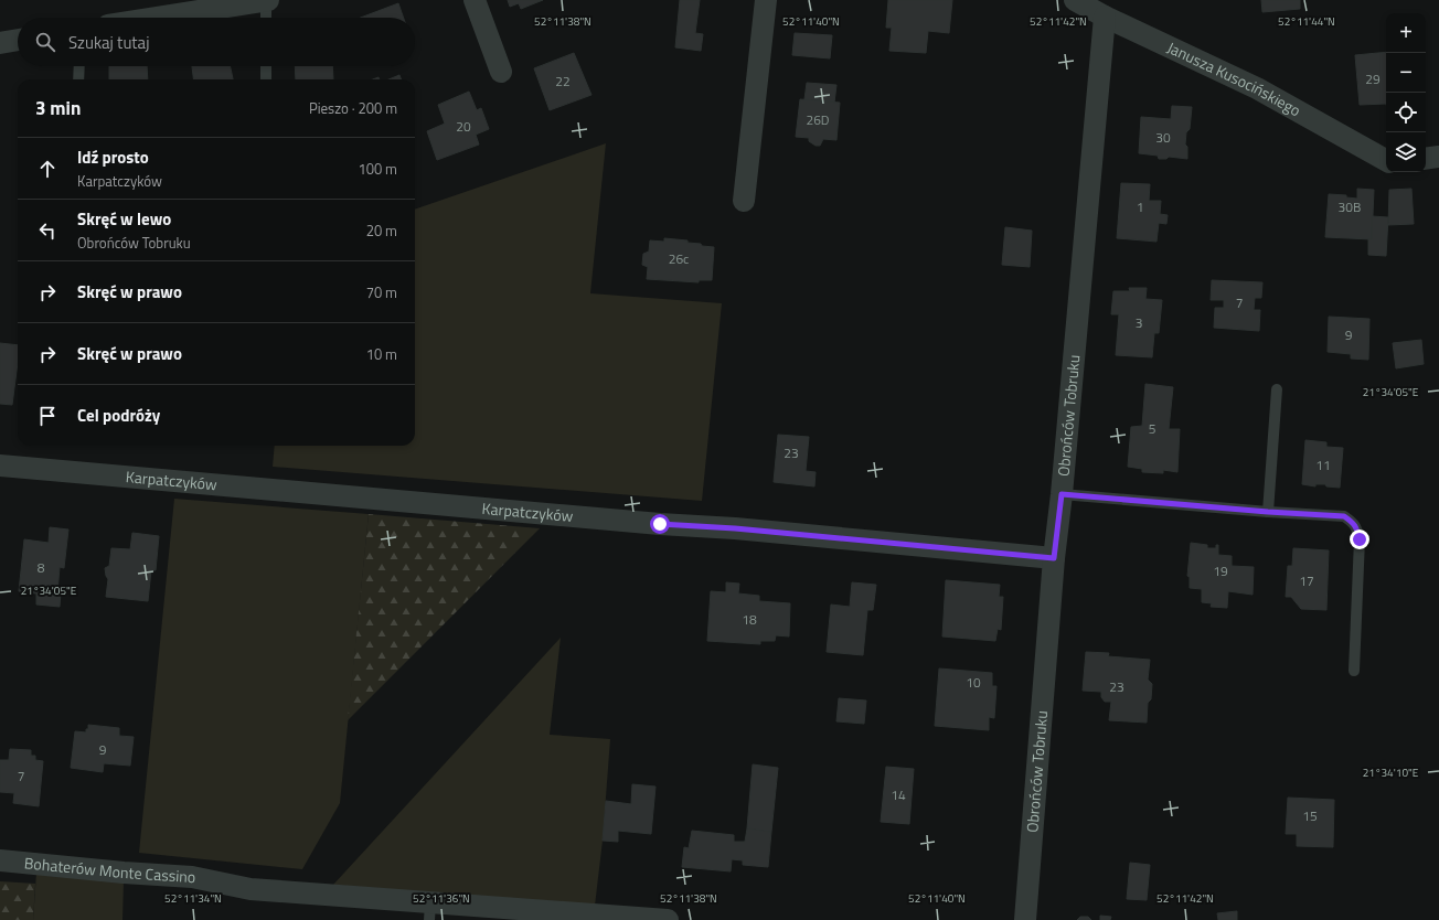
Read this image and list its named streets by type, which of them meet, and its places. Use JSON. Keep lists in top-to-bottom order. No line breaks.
{"streets":{"street":["Janusza Kusocińskiego","Obrońców Tobruku","Karpatczyków","Bohaterów Monte Cassino"]},"crossings":[["Janusza Kusocińskiego","Obrońców Tobruku"],["Obrońców Tobruku","Karpatczyków"]],"house_numbers":["29","22","26D","20","30","1","30B","26c","7","3","9","5","23","11","8","19","17","18","10","23","9","7","14","15"],"page":{"map_buttons":["+","−"],"search":"Szukaj tutaj","heading":["3 min","Pieszo · 200 m"],"list":[["Idź prosto","Karpatczyków","100 m"],["Skręć w lewo","Obrońców Tobruku","20 m"],["Skręć w prawo","70 m"],["Skręć w prawo","10 m"],"Cel podróży"]},"coordinates":["52°11'38\"N","52°11'40\"N","52°11'42\"N","52°11'44\"N","21°34'05\"E","21°34'10\"E","52°11'34\"N","52°11'36\"N"]}
